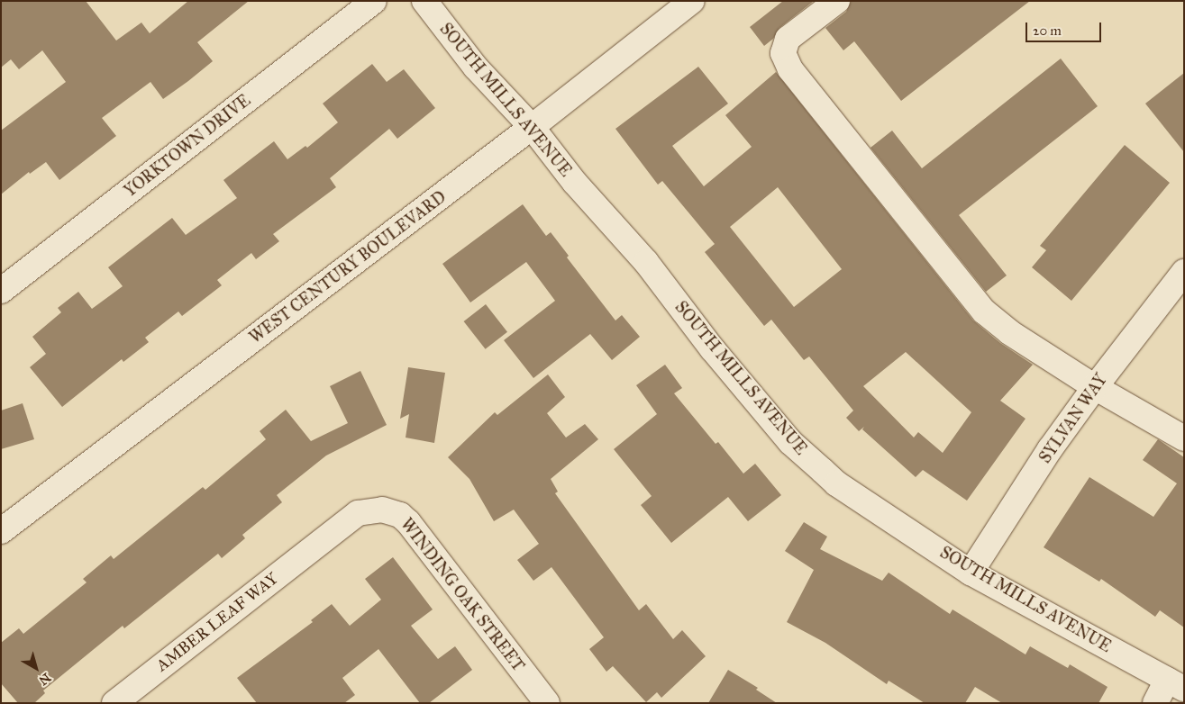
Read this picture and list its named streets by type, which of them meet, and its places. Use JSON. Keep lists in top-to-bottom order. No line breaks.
{"streets":{"street":["SOUTH MILLS AVENUE","YORKTOWN DRIVE","WEST CENTURY BOULEVARD","SYLVAN WAY","WINDING OAK STREET","AMBER LEAF WAY"]},"crossings":[["SOUTH MILLS AVENUE","WEST CENTURY BOULEVARD"],["SOUTH MILLS AVENUE","SYLVAN WAY"],["WINDING OAK STREET","AMBER LEAF WAY"]],"scale_bar":"20 m","north":"bottom right"}
